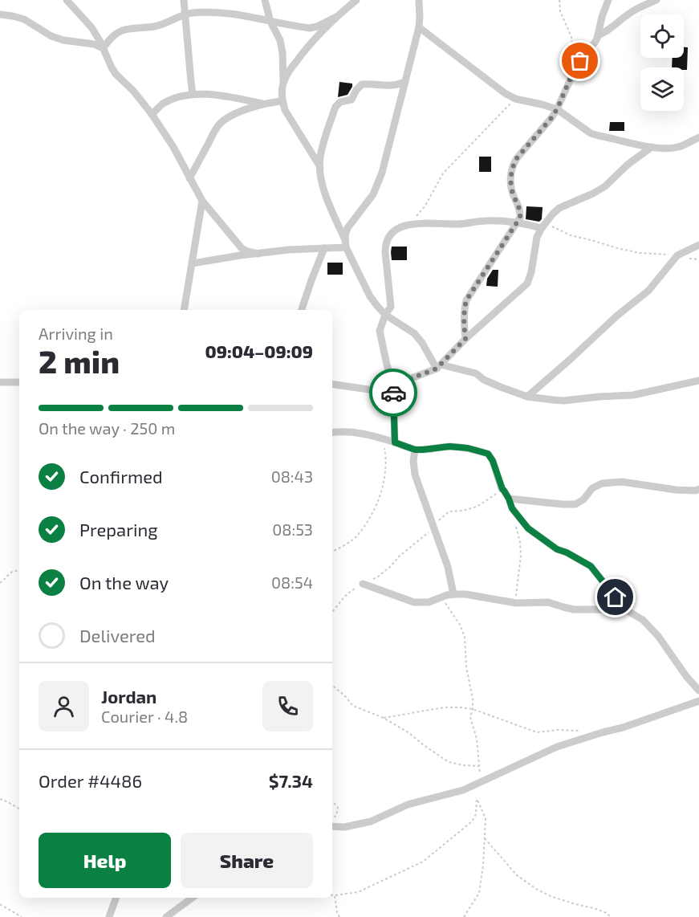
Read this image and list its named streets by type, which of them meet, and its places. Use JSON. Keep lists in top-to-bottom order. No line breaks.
{"page":{"heading":["2 min","Arriving in","09:04–09:09"],"panel":["Jordan","Courier · 4.8","Order #4486","$7.34"],"bar":"On the way · 250 m","list":[["Confirmed","08:43"],["Preparing","08:53"],["On the way","08:54"],"Delivered"],"buttons":["Help","Share"]}}
